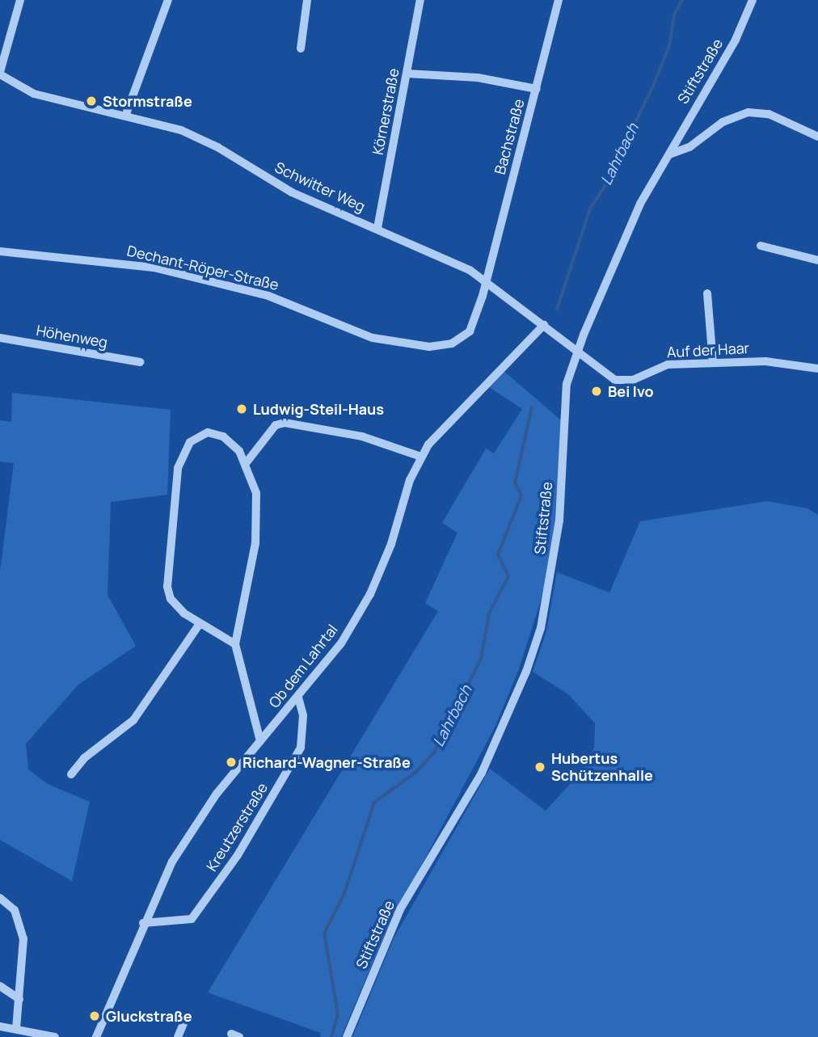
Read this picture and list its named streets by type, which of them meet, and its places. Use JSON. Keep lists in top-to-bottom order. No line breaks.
{"streets":{"street":["Stiftstraße","Körnerstraße","Bachstraße","Schwitter Weg","Dechant-Röper-Straße","Höhenweg","Auf der Haar","Ob dem Lahrtal","Kreutzerstraße"]},"crossings":[["Stiftstraße","Schwitter Weg"],["Stiftstraße","Auf der Haar"],["Körnerstraße","Schwitter Weg"],["Bachstraße","Schwitter Weg"],["Bachstraße","Dechant-Röper-Straße"],["Schwitter Weg","Dechant-Röper-Straße"],["Schwitter Weg","Auf der Haar"],["Schwitter Weg","Ob dem Lahrtal"],["Ob dem Lahrtal","Kreutzerstraße"]],"water":["Lahrbach"],"places":["Stormstraße","Bei Ivo","Ludwig-Steil-Haus","Richard-Wagner-Straße","Hubertus Schützenhalle","Gluckstraße"]}
